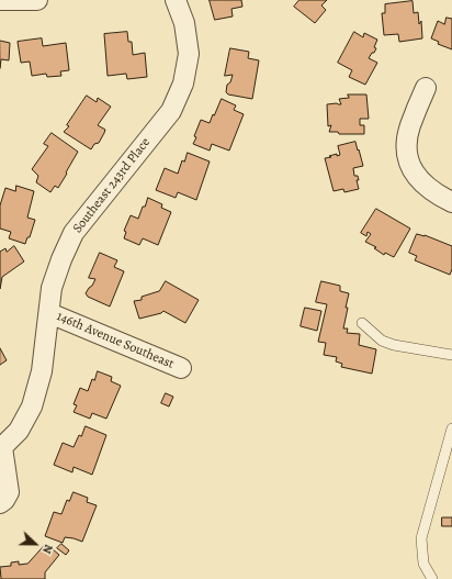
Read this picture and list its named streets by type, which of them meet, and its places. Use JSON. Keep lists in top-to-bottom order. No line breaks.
{"streets":{"street":["Southeast 243rd Place","146th Avenue Southeast"]},"crossings":[["Southeast 243rd Place","146th Avenue Southeast"]],"north":"right"}
